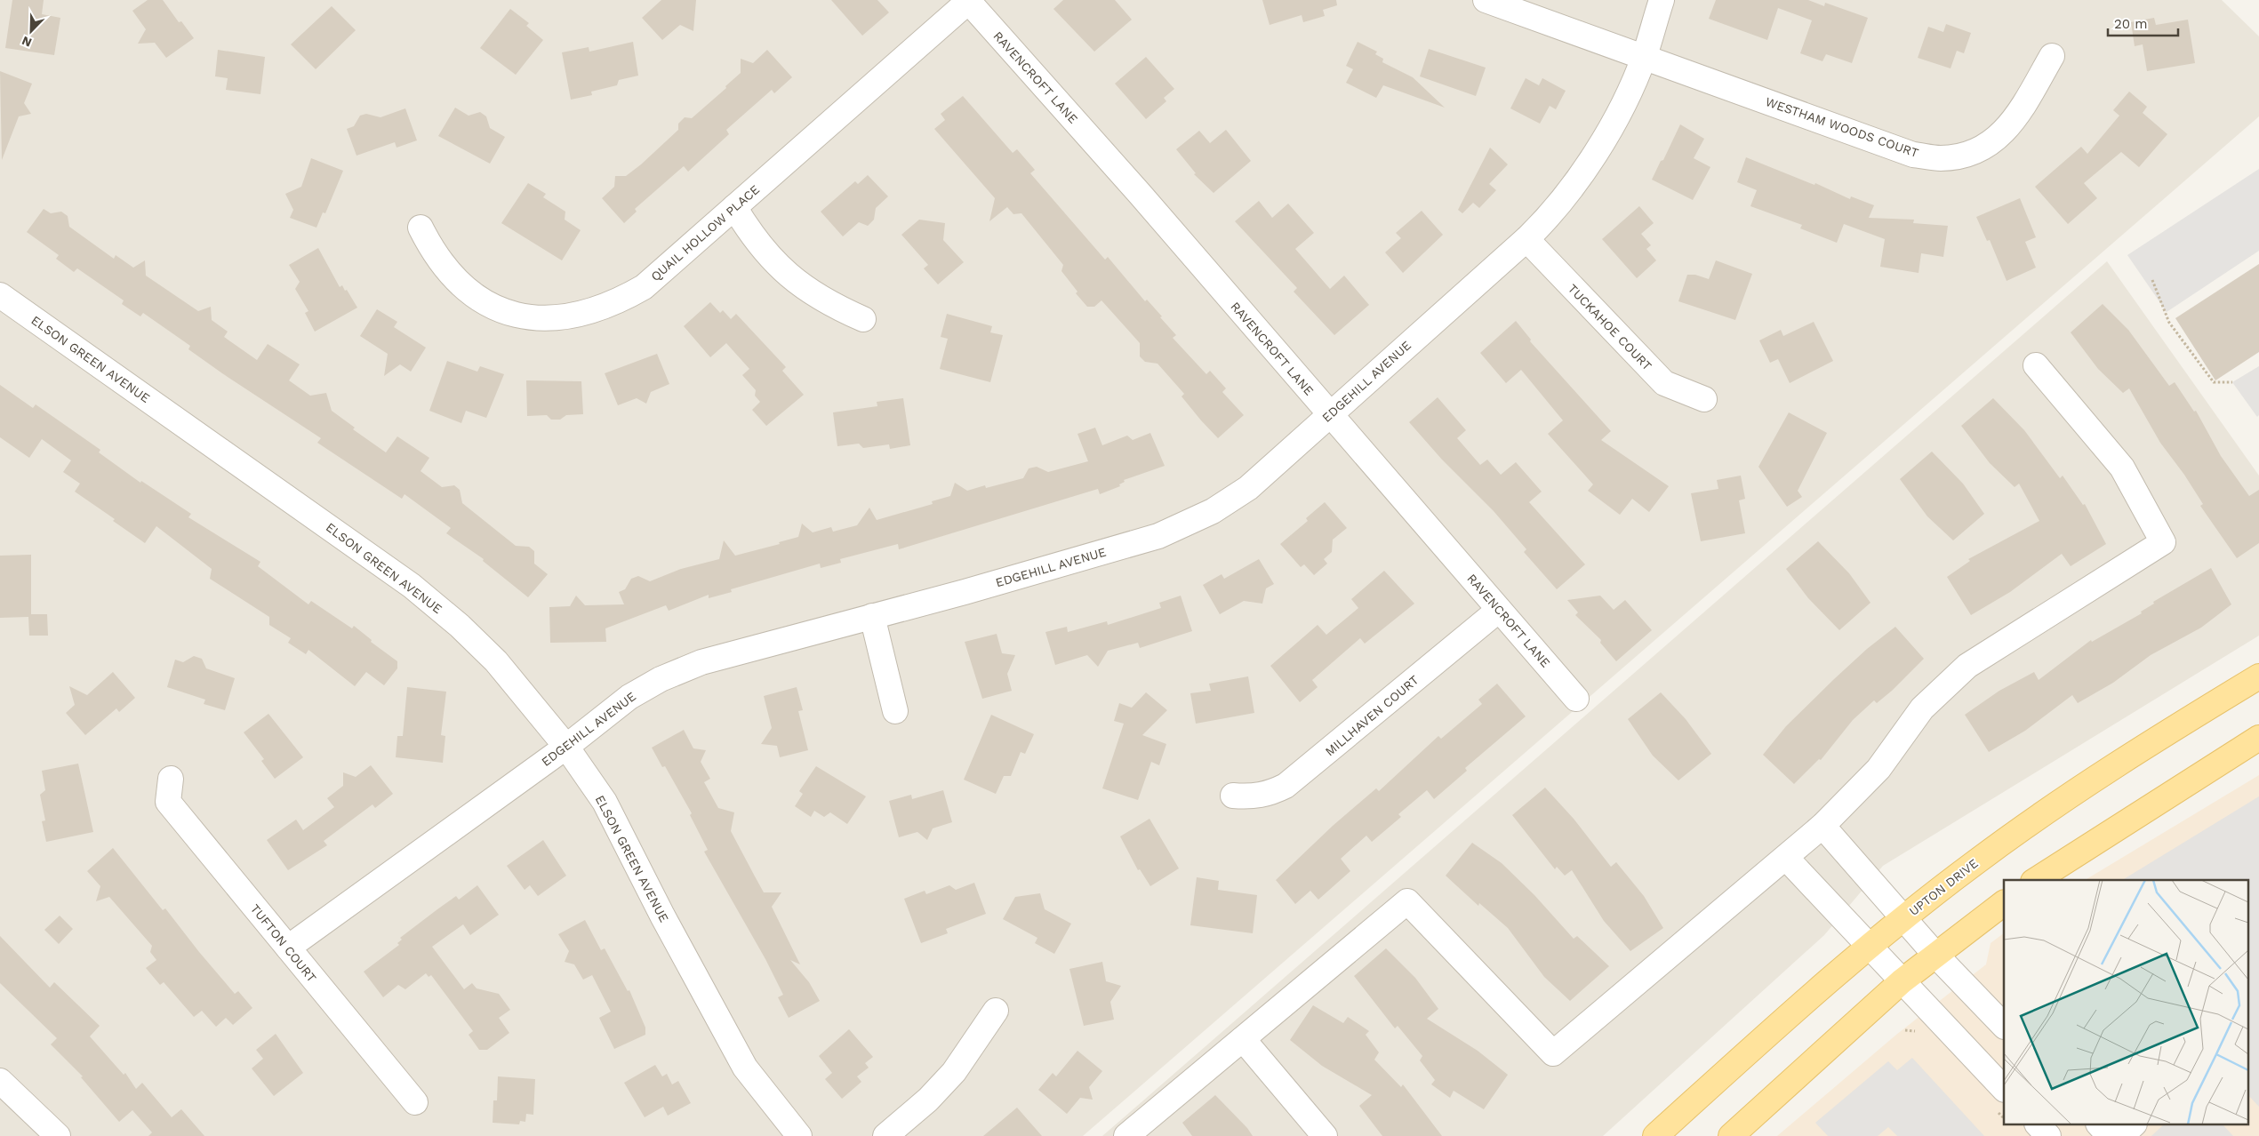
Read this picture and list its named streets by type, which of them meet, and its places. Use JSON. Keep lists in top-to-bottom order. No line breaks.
{"streets":{"main road":["UPTON DRIVE"],"street":["RAVENCROFT LANE","WESTHAM WOODS COURT","QUAIL HOLLOW PLACE","TUCKAHOE COURT","ELSON GREEN AVENUE","EDGEHILL AVENUE","MILLHAVEN COURT","TUFTON COURT"]},"crossings":[["RAVENCROFT LANE","QUAIL HOLLOW PLACE"],["RAVENCROFT LANE","EDGEHILL AVENUE"],["RAVENCROFT LANE","MILLHAVEN COURT"],["WESTHAM WOODS COURT","EDGEHILL AVENUE"],["TUCKAHOE COURT","EDGEHILL AVENUE"],["ELSON GREEN AVENUE","EDGEHILL AVENUE"],["EDGEHILL AVENUE","TUFTON COURT"]],"scale_bar":"20 m","north":"bottom left"}
